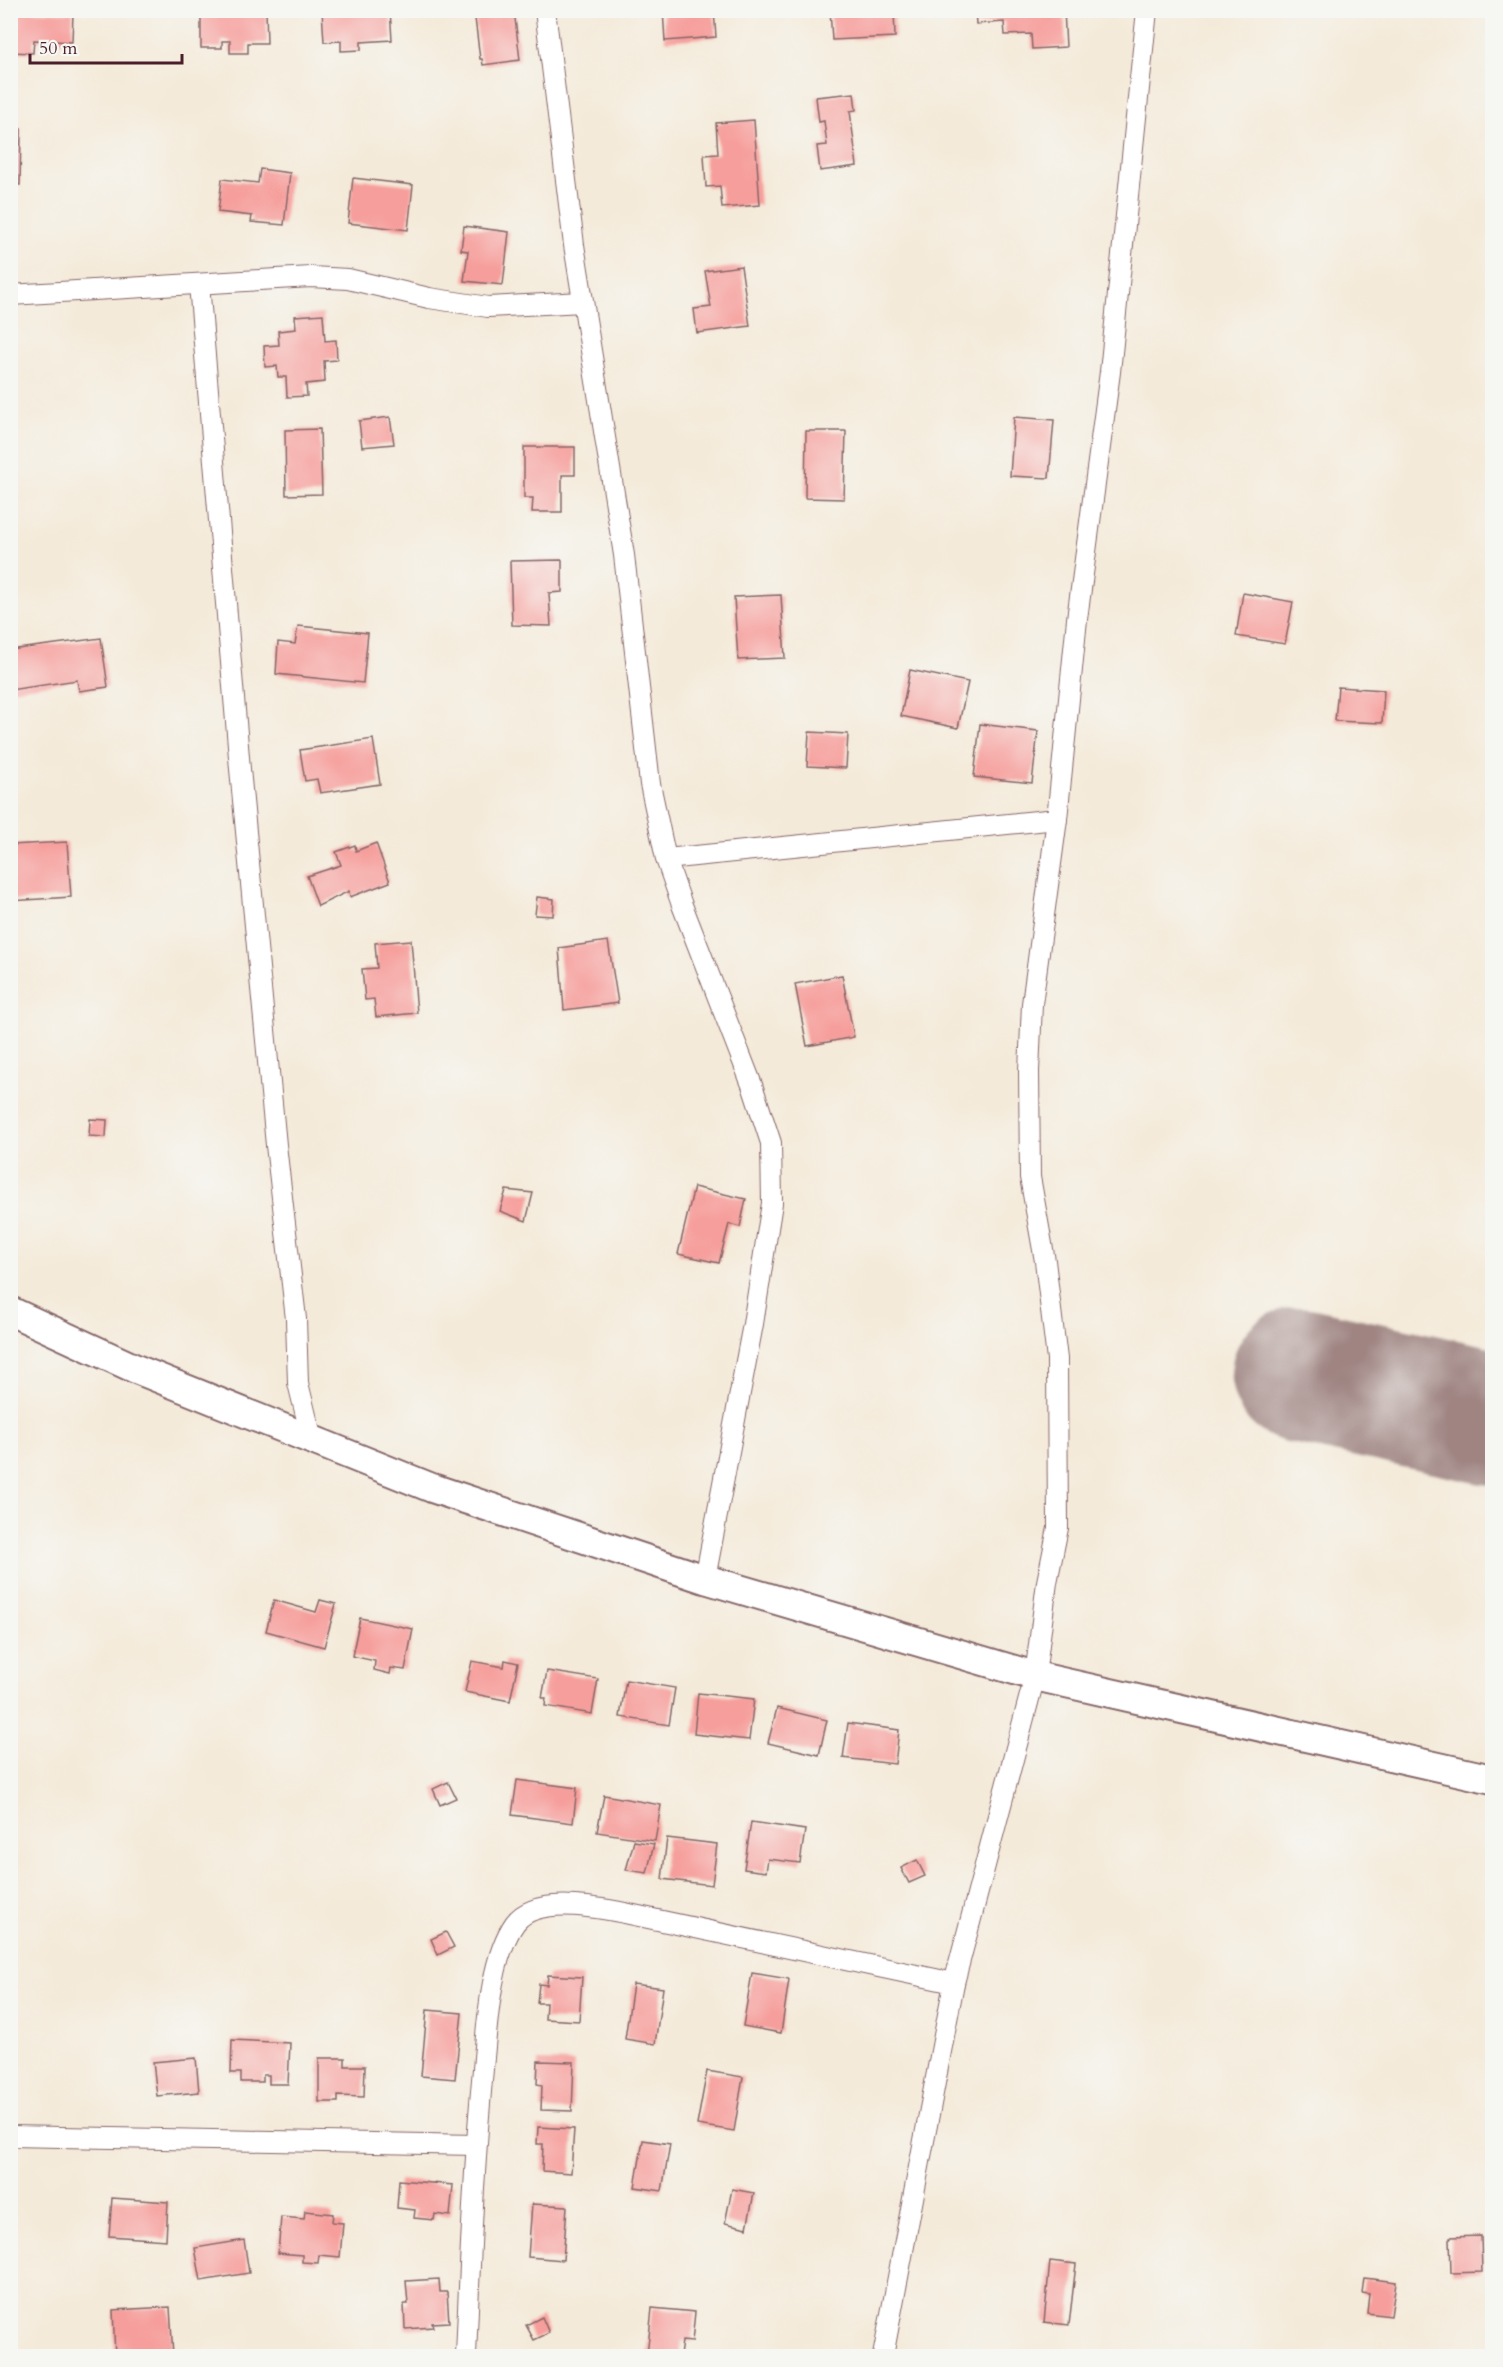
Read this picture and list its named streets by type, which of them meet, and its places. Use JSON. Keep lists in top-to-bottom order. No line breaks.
{"scale_bar":"50 m"}
